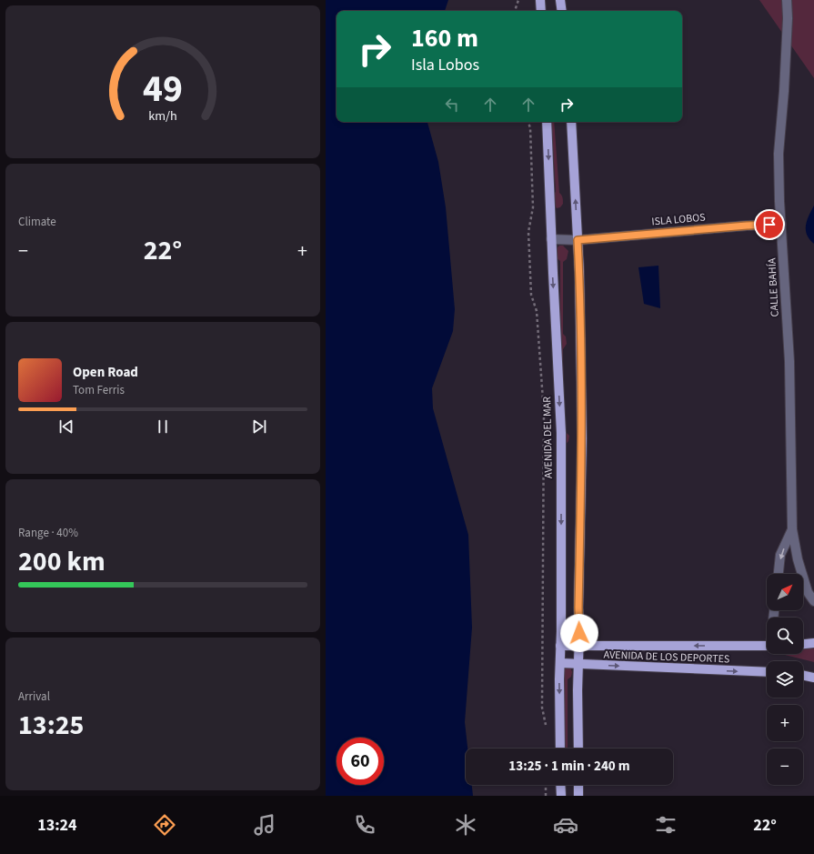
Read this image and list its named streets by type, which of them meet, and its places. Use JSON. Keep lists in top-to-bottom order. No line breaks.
{"streets":{"main road":["AVENIDA DEL MAR","AVENIDA DE LOS DEPORTES"],"street":["ISLA LOBOS","CALLE BAHÍA"]},"crossings":[["ISLA LOBOS","CALLE BAHÍA"],["ISLA LOBOS","AVENIDA DEL MAR"],["AVENIDA DEL MAR","AVENIDA DE LOS DEPORTES"]],"north":"top right","page":{"turn":["160 m","Isla Lobos"],"tile":["Climate",["Range · 40%","200 km"],["Arrival","13:25"]],"heat":["−","22°","+"],"song":["Open Road","Tom Ferris"],"map_buttons":["+","−"],"limit":"60","trip":"13:25 · 1 min · 240 m","tabs":["13:24","22°"],"gauge":["49","km/h"]}}
